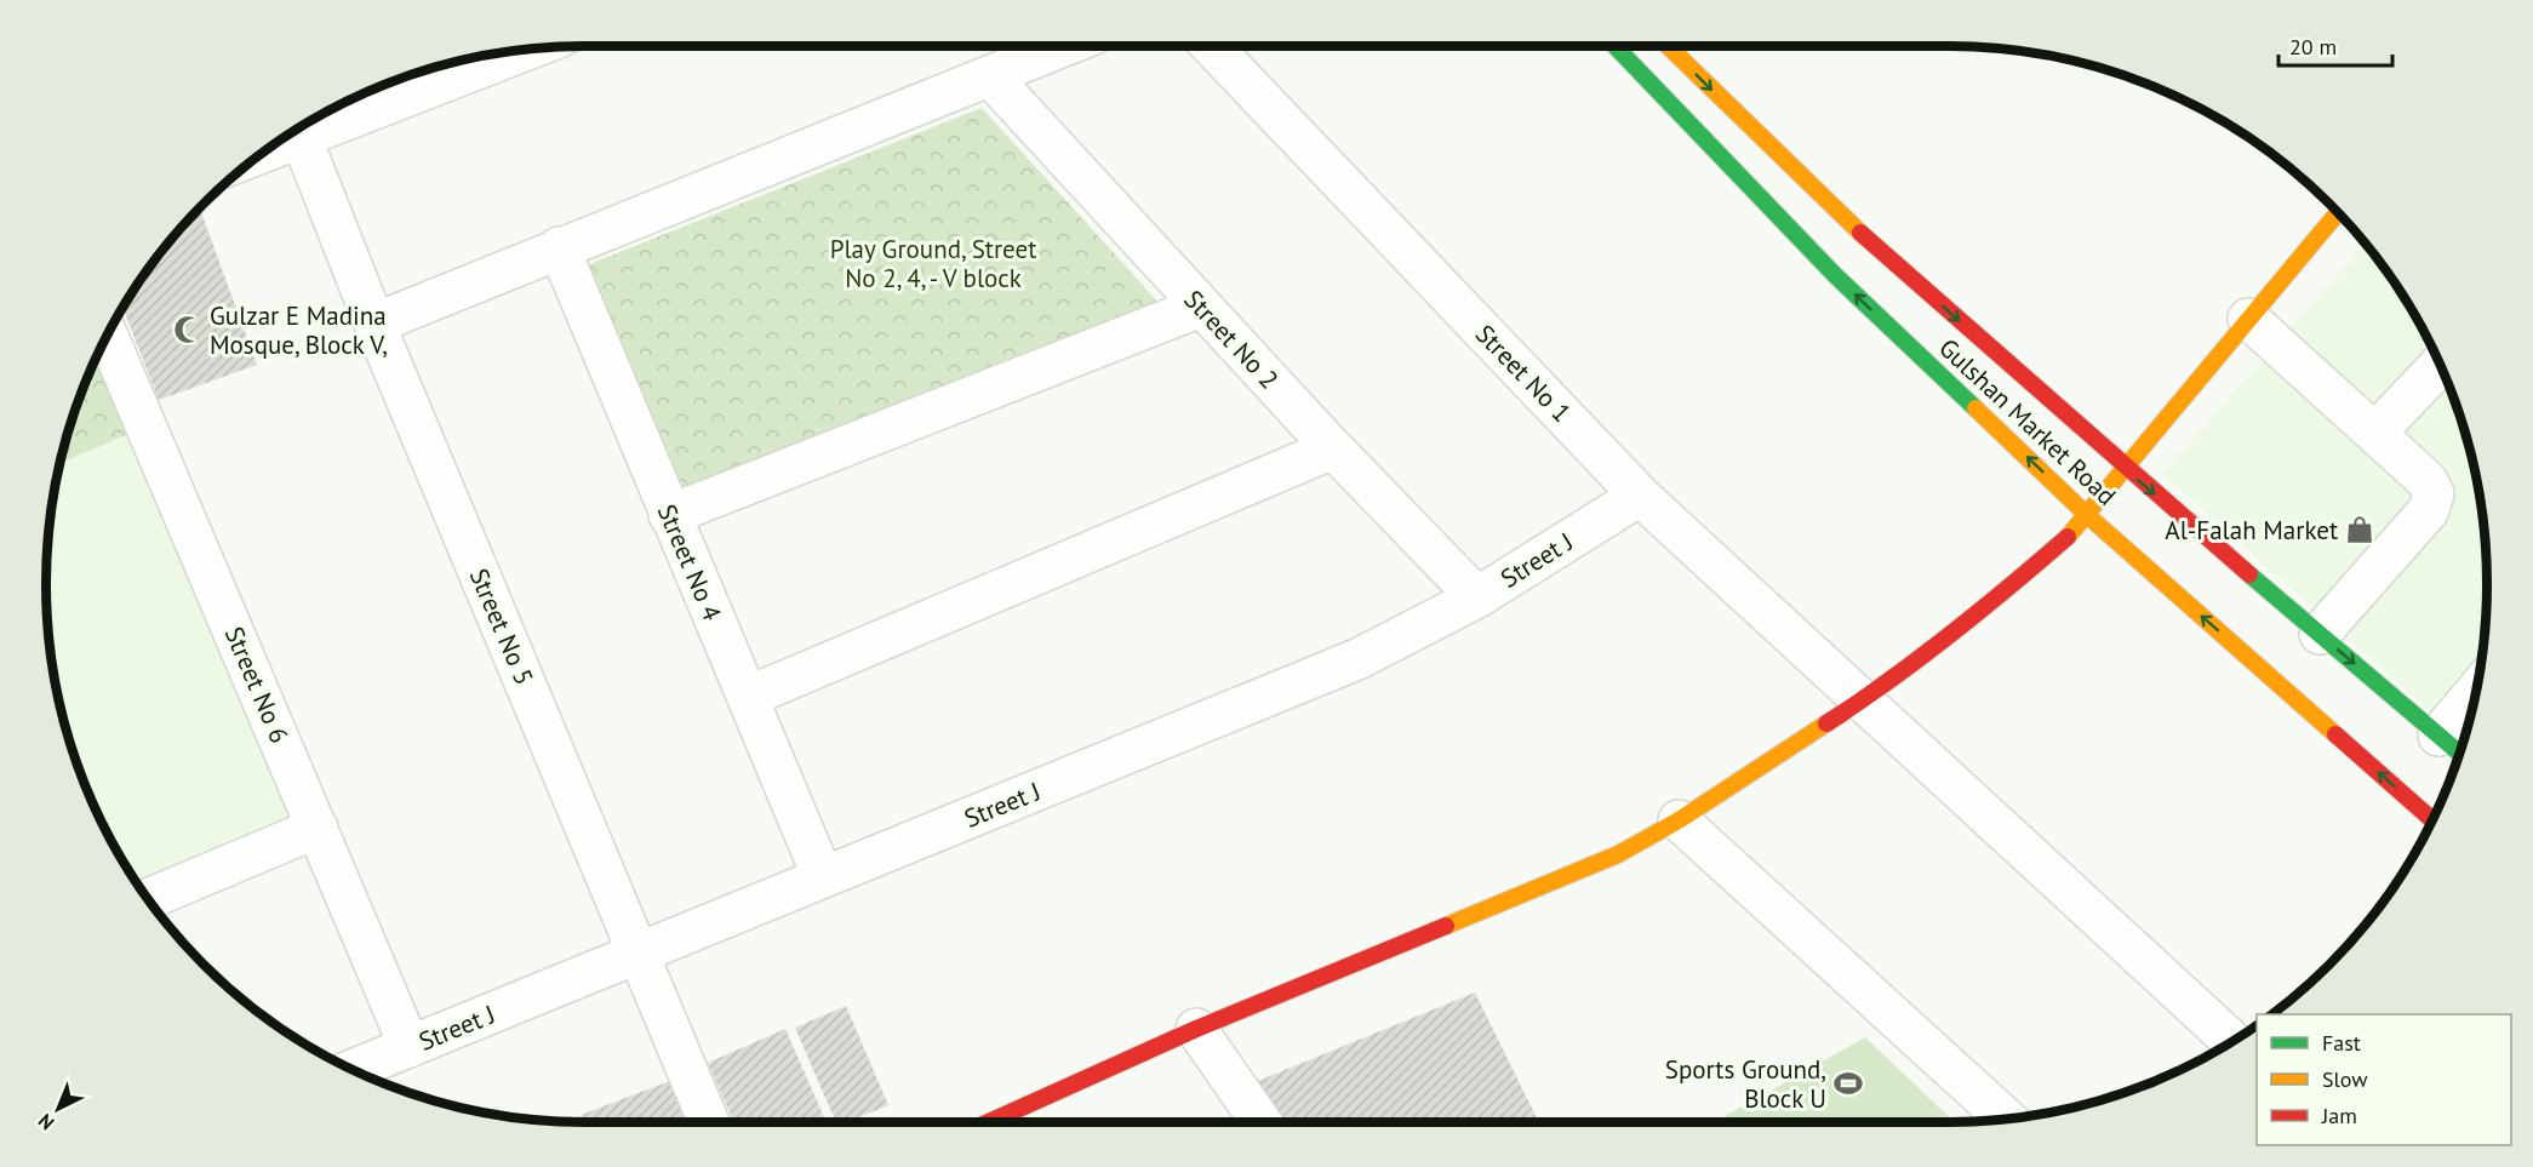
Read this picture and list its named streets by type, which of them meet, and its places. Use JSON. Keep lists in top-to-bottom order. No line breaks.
{"streets":{"main road":["Gulshan Market Road"],"street":["Street No 2","Street No 1","Street J","Street No 4","Street No 5","Street No 6"]},"crossings":[["Street No 2","Street J"],["Street No 1","Street J"],["Street J","Street No 4"],["Street J","Street No 5"],["Street J","Street No 6"]],"parks":["Play Ground, Street No 2, 4, - V block"],"places":{"mosque":["Gulzar E Madina Mosque, Block V,"],"shop":["Al-Falah Market"],"sports":["Sports Ground, Block U"]},"legend":["Fast","Slow","Jam"],"scale_bar":"20 m","north":"bottom left"}
